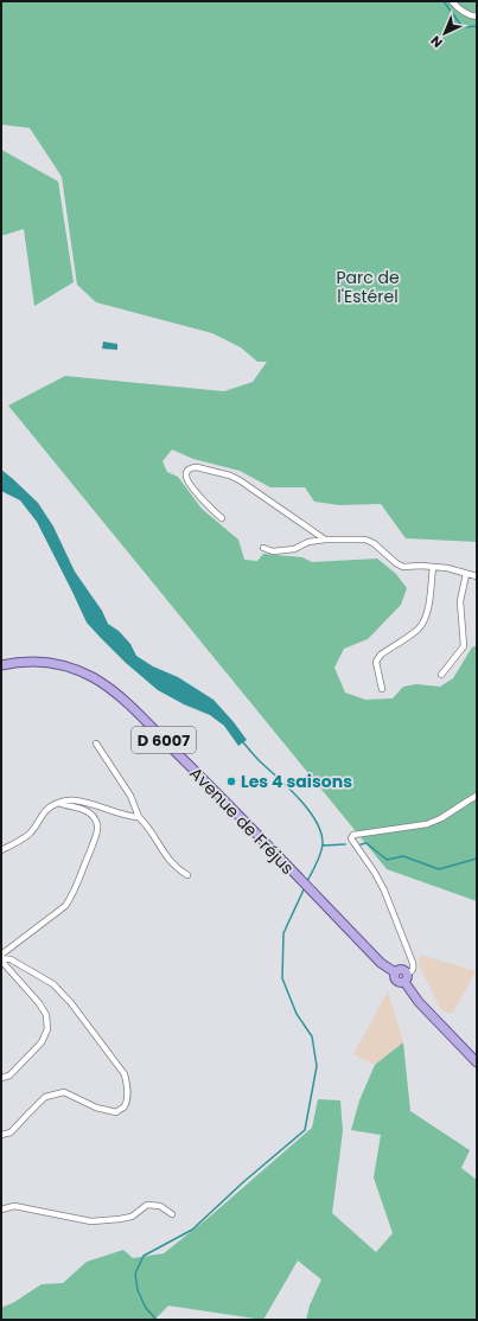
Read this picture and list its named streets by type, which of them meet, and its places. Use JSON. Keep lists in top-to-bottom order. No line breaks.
{"streets":{"main road":["D 6007","Avenue de Fréjus"]},"parks":["Parc de l'Estérel"],"places":["Les 4 saisons"],"north":"bottom left"}
